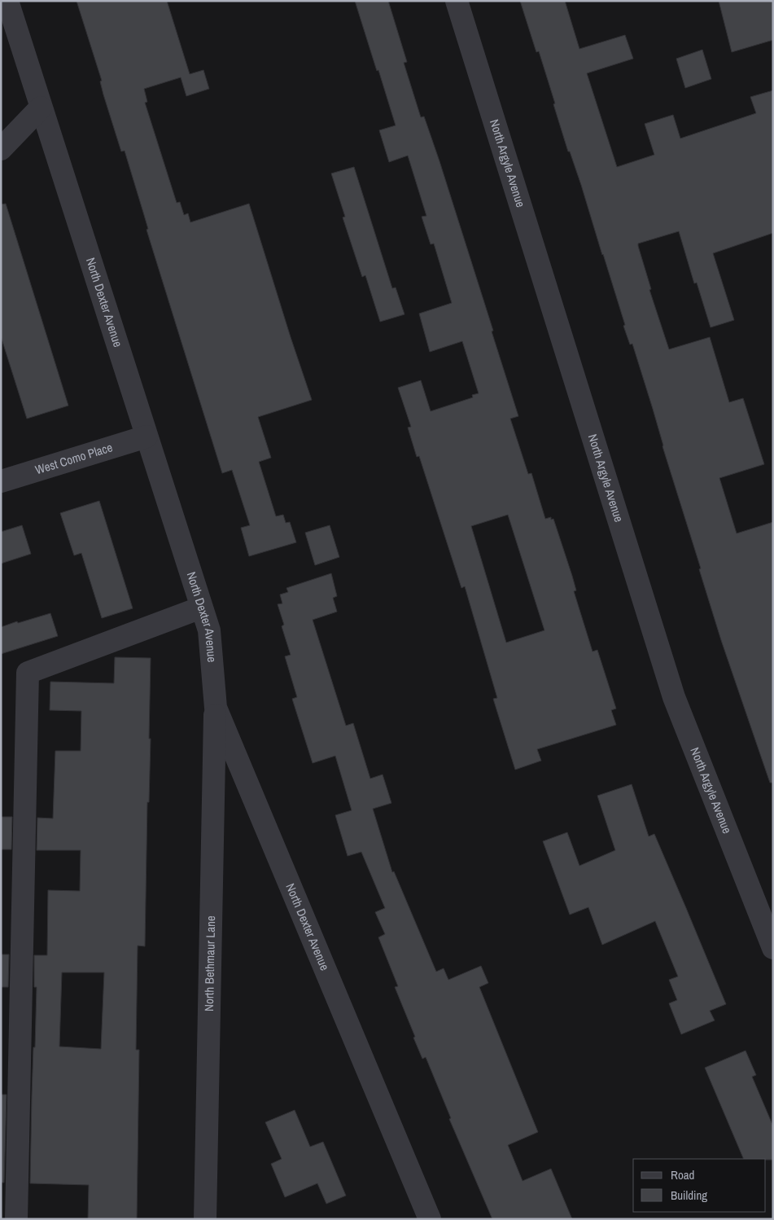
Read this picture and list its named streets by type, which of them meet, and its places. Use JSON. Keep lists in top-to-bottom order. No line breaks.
{"streets":{"street":["North Argyle Avenue","North Dexter Avenue","West Como Place","North Bethmaur Lane"]},"crossings":[["North Dexter Avenue","West Como Place"],["North Dexter Avenue","North Bethmaur Lane"]],"legend":["Road","Building"]}
